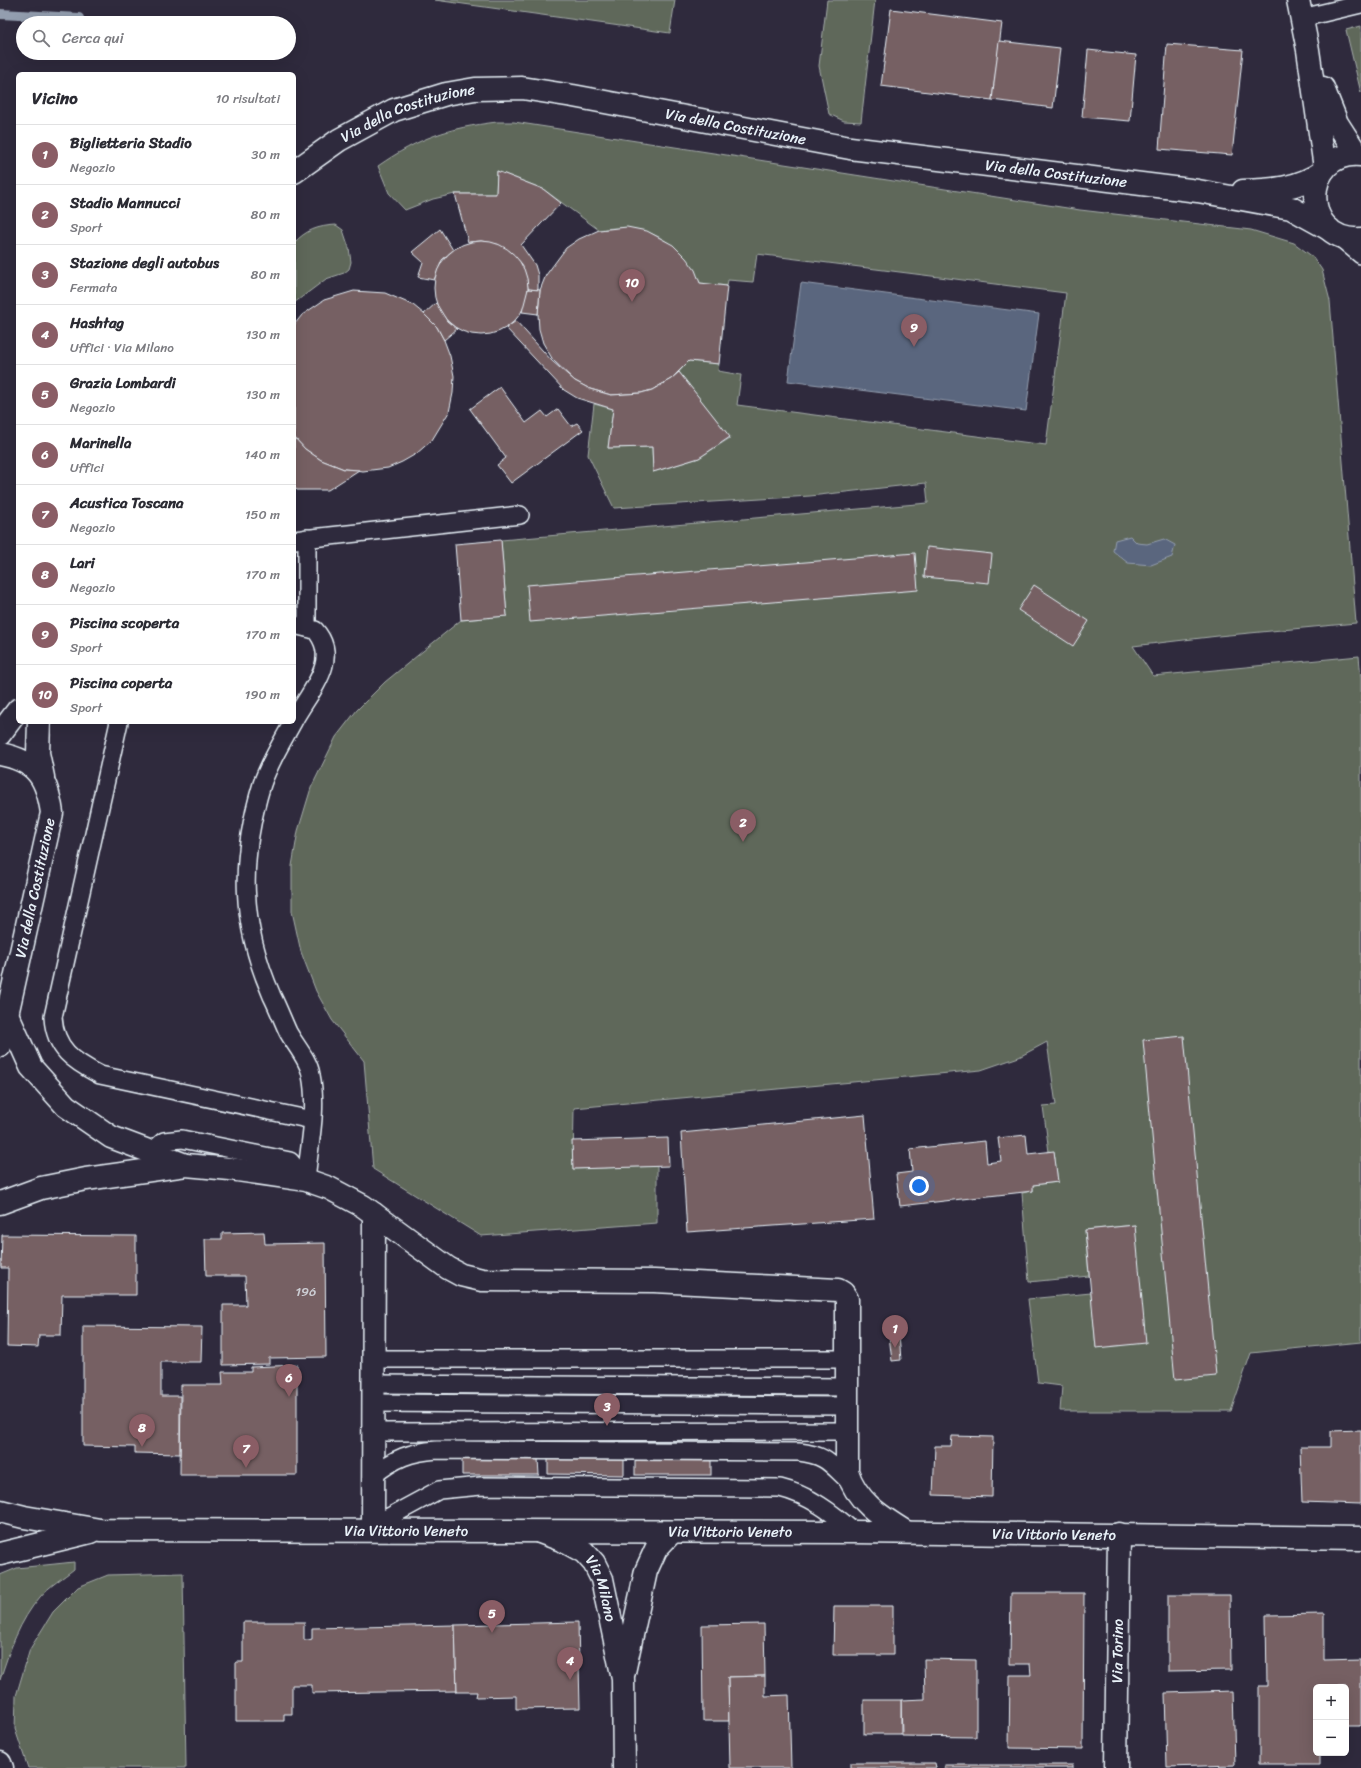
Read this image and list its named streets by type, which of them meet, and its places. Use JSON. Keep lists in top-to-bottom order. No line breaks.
{"streets":{"street":["Via della Costituzione","Via Vittorio Veneto","Via Milano","Via Torino"]},"crossings":[["Via Vittorio Veneto","Via Milano"],["Via Vittorio Veneto","Via Torino"]],"house_numbers":["196"],"page":{"search":"Cerca qui","heading":["Vicino","10 risultati"],"list":[{"mark":"1","name":"Biglietteria Stadio","note":"Negozio","value":"30 m"},{"mark":"2","name":"Stadio Mannucci","note":"Sport","value":"80 m"},{"mark":"3","name":"Stazione degli autobus","note":"Fermata","value":"80 m"},{"mark":"4","name":"Hashtag","note":"Uffici · Via Milano","value":"130 m"},{"mark":"5","name":"Grazia Lombardi","note":"Negozio","value":"130 m"},{"mark":"6","name":"Marinella","note":"Uffici","value":"140 m"},{"mark":"7","name":"Acustica Toscana","note":"Negozio","value":"150 m"},{"mark":"8","name":"Lari","note":"Negozio","value":"170 m"},{"mark":"9","name":"Piscina scoperta","note":"Sport","value":"170 m"},{"mark":"10","name":"Piscina coperta","note":"Sport","value":"190 m"}],"pins":["10","9","2","1","6","3","8","7","5","4"],"map_buttons":["+","−"]}}
